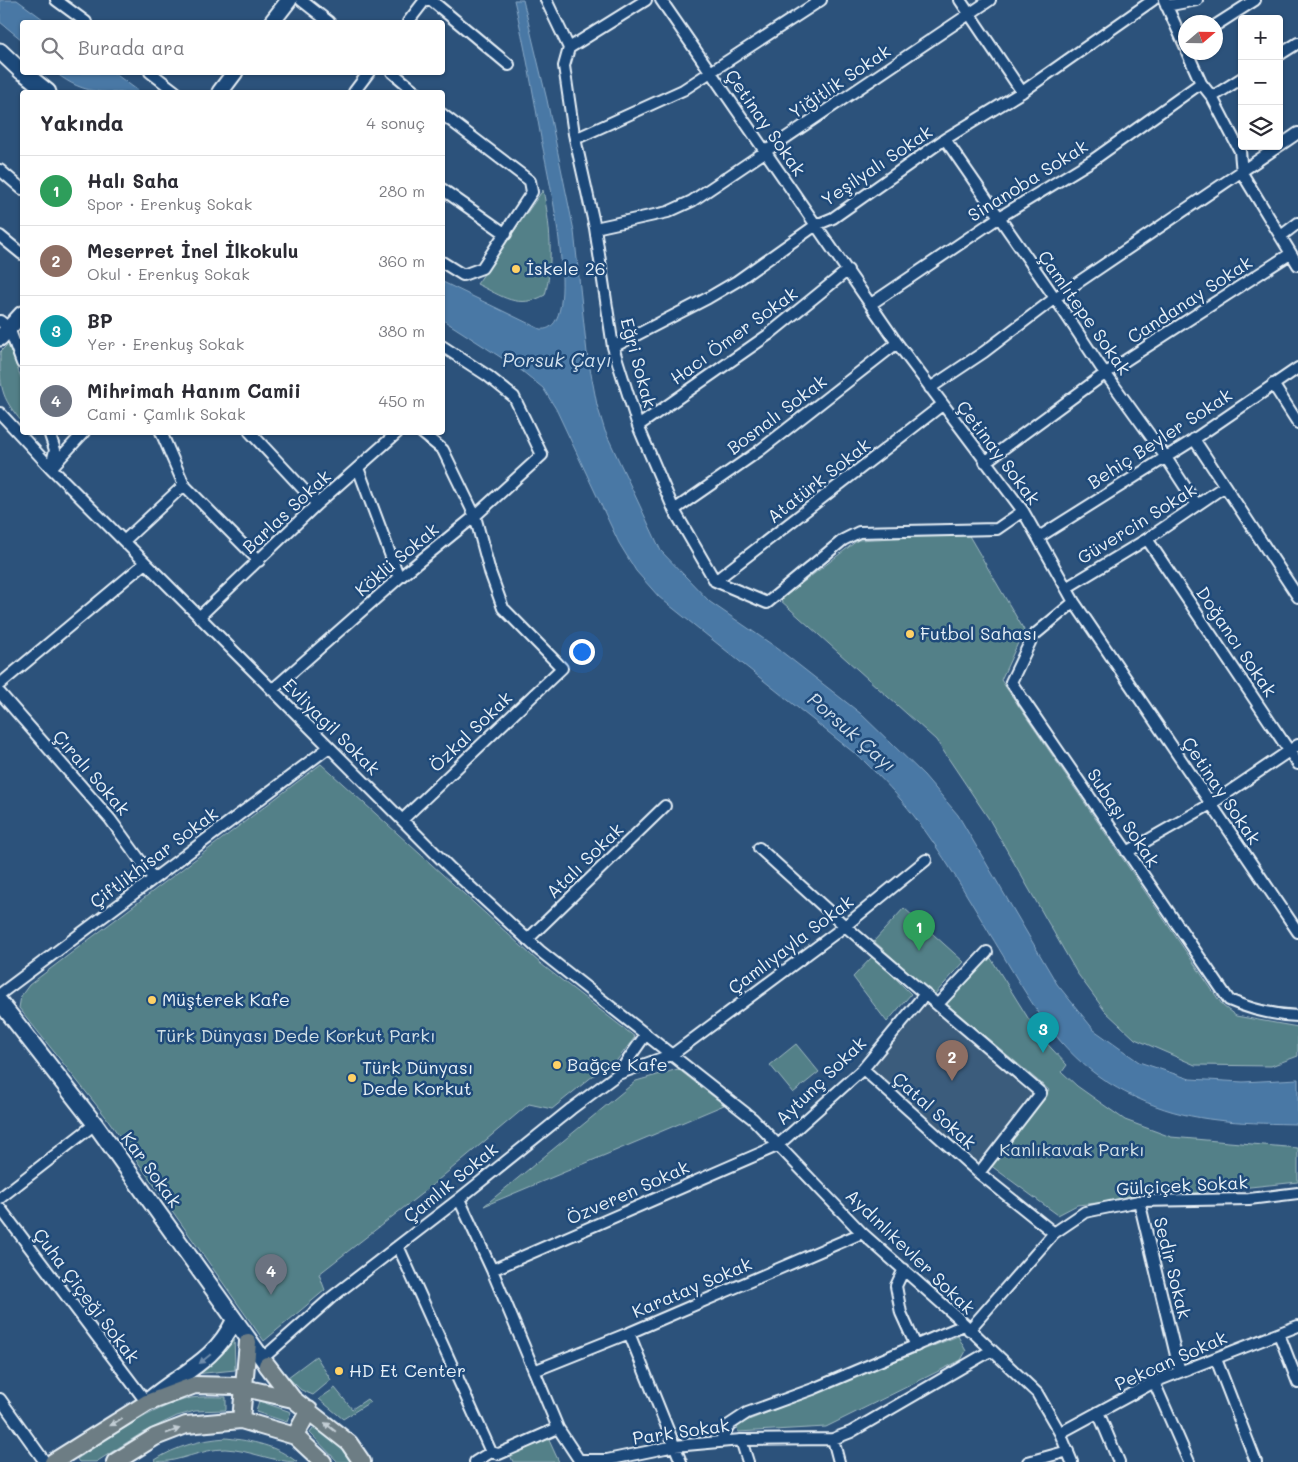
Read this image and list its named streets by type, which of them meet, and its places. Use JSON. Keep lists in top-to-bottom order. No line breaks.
{"streets":{"street":["Yiğitlik Sokak","Çetinay Sokak","Yeşilyalı Sokak","Sinanoba Sokak","Candanay Sokak","Çamlıtepe Sokak","Hacı Ömer Sokak","Eğri Sokak","Bosnalı Sokak","Behiç Beyler Sokak","Atatürk Sokak","Barlas Sokak","Güvercin Sokak","Köklü Sokak","Doğancı Sokak","Evliyagil Sokak","Özkal Sokak","Çıralı Sokak","Subaşı Sokak","Çiftlikhisar Sokak","Atalı Sokak","Çamlıyayla Sokak","Aytunç Sokak","Çatal Sokak","Kar Sokak","Çamlık Sokak","Gülçiçek Sokak","Özveren Sokak","Aydınlıkevler Sokak","Sedir Sokak","Karatay Sokak","Çuha Çiçeği Sokak","Pekcan Sokak","Park Sokak"]},"crossings":[["Yiğitlik Sokak","Çetinay Sokak"],["Yiğitlik Sokak","Eğri Sokak"],["Çetinay Sokak","Yeşilyalı Sokak"],["Çetinay Sokak","Sinanoba Sokak"],["Çetinay Sokak","Candanay Sokak"],["Çetinay Sokak","Hacı Ömer Sokak"],["Çetinay Sokak","Bosnalı Sokak"],["Çetinay Sokak","Behiç Beyler Sokak"],["Çetinay Sokak","Atatürk Sokak"],["Çetinay Sokak","Güvercin Sokak"],["Çetinay Sokak","Subaşı Sokak"],["Yeşilyalı Sokak","Çamlıtepe Sokak"],["Yeşilyalı Sokak","Eğri Sokak"],["Sinanoba Sokak","Çamlıtepe Sokak"],["Candanay Sokak","Çamlıtepe Sokak"],["Çamlıtepe Sokak","Behiç Beyler Sokak"],["Çamlıtepe Sokak","Güvercin Sokak"],["Hacı Ömer Sokak","Eğri Sokak"],["Eğri Sokak","Bosnalı Sokak"],["Eğri Sokak","Atatürk Sokak"],["Barlas Sokak","Evliyagil Sokak"],["Güvercin Sokak","Doğancı Sokak"],["Köklü Sokak","Evliyagil Sokak"],["Köklü Sokak","Özkal Sokak"],["Evliyagil Sokak","Özkal Sokak"],["Evliyagil Sokak","Çiftlikhisar Sokak"],["Evliyagil Sokak","Atalı Sokak"],["Evliyagil Sokak","Aydınlıkevler Sokak"],["Çıralı Sokak","Çiftlikhisar Sokak"],["Çamlıyayla Sokak","Çamlık Sokak"],["Çamlıyayla Sokak","Aydınlıkevler Sokak"],["Aytunç Sokak","Çatal Sokak"],["Aytunç Sokak","Özveren Sokak"],["Aytunç Sokak","Aydınlıkevler Sokak"],["Çatal Sokak","Gülçiçek Sokak"],["Kar Sokak","Çamlık Sokak"],["Çamlık Sokak","Aydınlıkevler Sokak"],["Çamlık Sokak","Park Sokak"],["Gülçiçek Sokak","Aydınlıkevler Sokak"],["Gülçiçek Sokak","Sedir Sokak"],["Özveren Sokak","Aydınlıkevler Sokak"],["Özveren Sokak","Park Sokak"],["Aydınlıkevler Sokak","Karatay Sokak"],["Aydınlıkevler Sokak","Pekcan Sokak"],["Aydınlıkevler Sokak","Park Sokak"],["Sedir Sokak","Pekcan Sokak"],["Karatay Sokak","Park Sokak"]],"water":["Porsuk Çayı"],"parks":["Türk Dünyası Dede Korkut Parkı","Kanlıkavak Parkı"],"places":["İskele 26","Futbol Sahası","Müşterek Kafe","Bağçe Kafe","Türk Dünyası Dede Korkut","HD Et Center"],"north":"right","page":{"map_buttons":["+","−"],"search":"Burada ara","heading":["Yakında","4 sonuç"],"list":[{"mark":"1","name":"Halı Saha","note":"Spor · Erenkuş Sokak","value":"280 m"},{"mark":"2","name":"Meserret İnel İlkokulu","note":"Okul · Erenkuş Sokak","value":"360 m"},{"mark":"3","name":"BP","note":"Yer · Erenkuş Sokak","value":"380 m"},{"mark":"4","name":"Mihrimah Hanım Camii","note":"Cami · Çamlık Sokak","value":"450 m"}],"pins":["1","3","2","4"]}}
